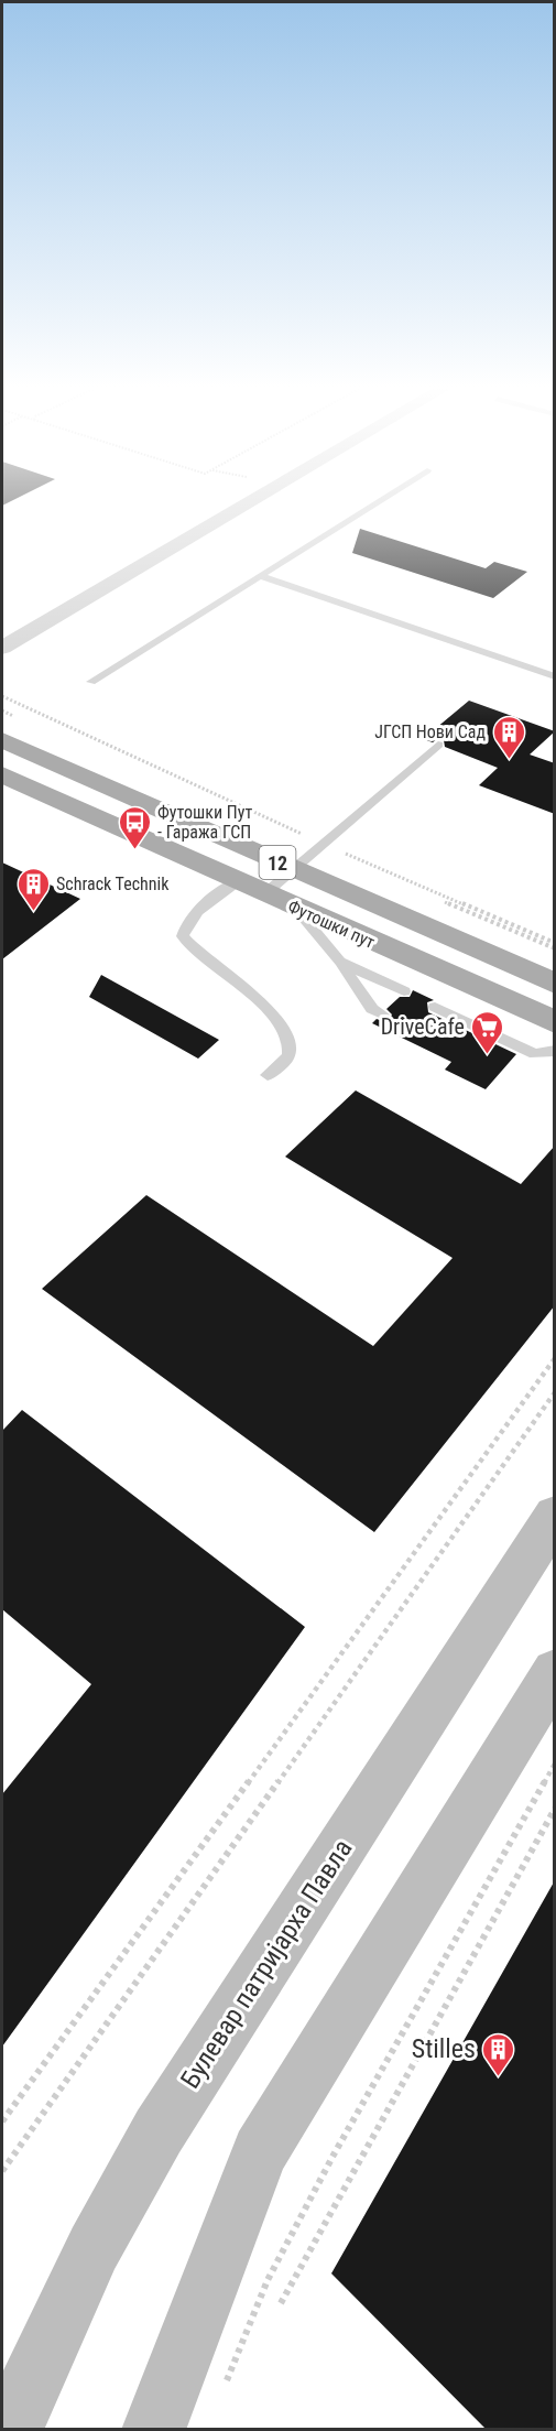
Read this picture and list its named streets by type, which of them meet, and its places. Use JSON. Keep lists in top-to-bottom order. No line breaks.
{"streets":{"main road":["12","Футошки пут","Булевар патријарха Павла"]},"places":{"building":["ЈГСП Нови Сад","Schrack Technik","Stilles"],"bus stop":["Футошки Пут - Гаража ГСП"],"supermarket":["DriveCafe"]}}
